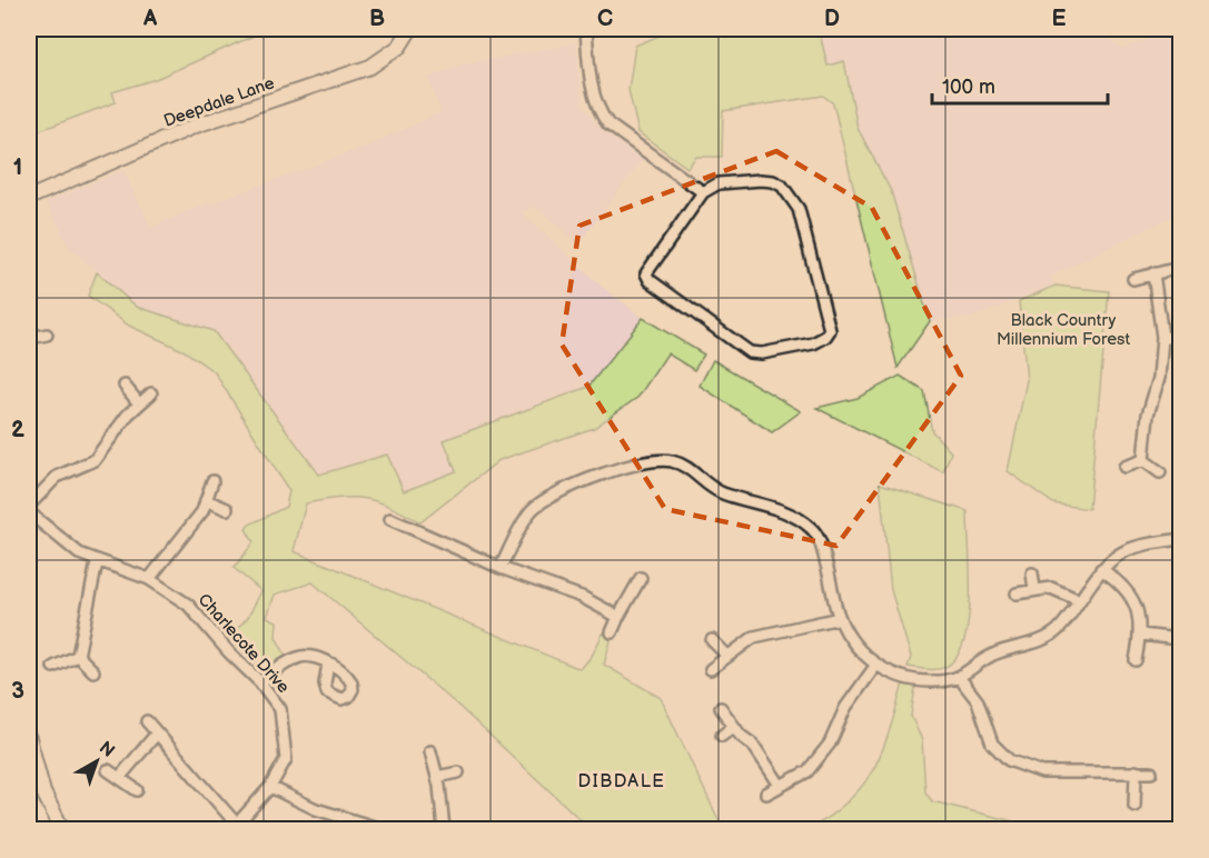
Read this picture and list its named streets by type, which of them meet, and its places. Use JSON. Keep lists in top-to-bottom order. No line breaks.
{"streets":{"street":["Deepdale Lane","Charlecote Drive"]},"districts":["DIBDALE"],"parks":["Black Country Millennium Forest"],"scale_bar":"100 m","north":"top right","grid":{"columns":["A","B","C","D","E"],"rows":["1","2","3"]}}
